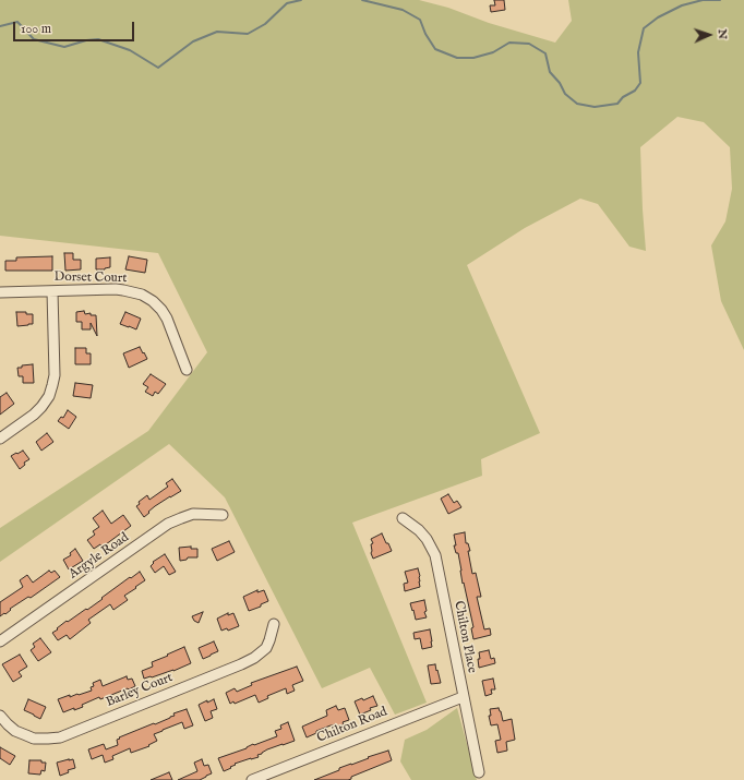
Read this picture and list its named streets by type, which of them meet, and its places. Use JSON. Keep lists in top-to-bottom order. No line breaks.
{"streets":{"street":["Dorset Court","Argyle Road","Chilton Place","Barley Court","Chilton Road"]},"crossings":[["Chilton Place","Chilton Road"]],"scale_bar":"100 m","north":"right"}
